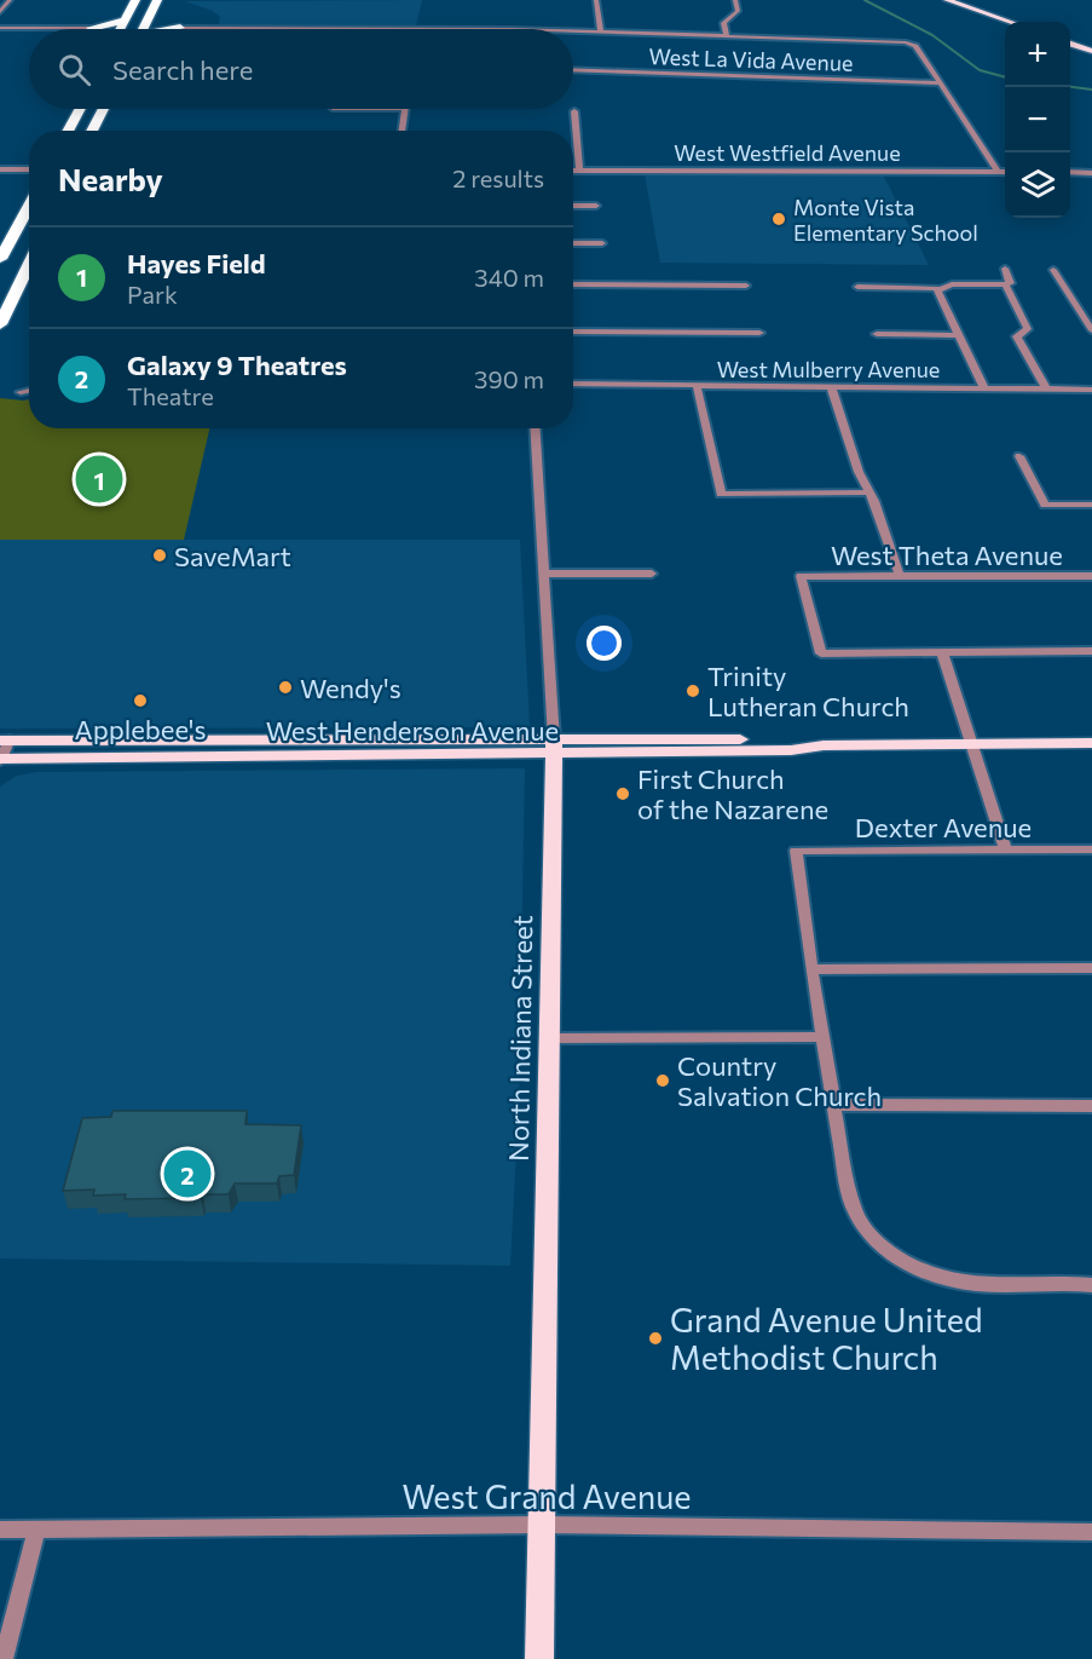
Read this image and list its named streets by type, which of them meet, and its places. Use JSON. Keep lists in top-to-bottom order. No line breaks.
{"streets":{"main road":["West Henderson Avenue","North Indiana Street"],"street":["West La Vida Avenue","West Westfield Avenue","West Mulberry Avenue","West Theta Avenue","Dexter Avenue","West Grand Avenue"]},"crossings":[["West Henderson Avenue","North Indiana Street"],["North Indiana Street","West Grand Avenue"]],"places":["Monte Vista Elementary School","SaveMart","Wendy's","Trinity Lutheran Church","Applebee's","First Church of the Nazarene","Country Salvation Church","Grand Avenue United Methodist Church"],"page":{"map_buttons":["+","−"],"search":"Search here","heading":["Nearby","2 results"],"list":[{"mark":"1","name":"Hayes Field","note":"Park","value":"340 m"},{"mark":"2","name":"Galaxy 9 Theatres","note":"Theatre","value":"390 m"}],"pins":["1","2"]}}
